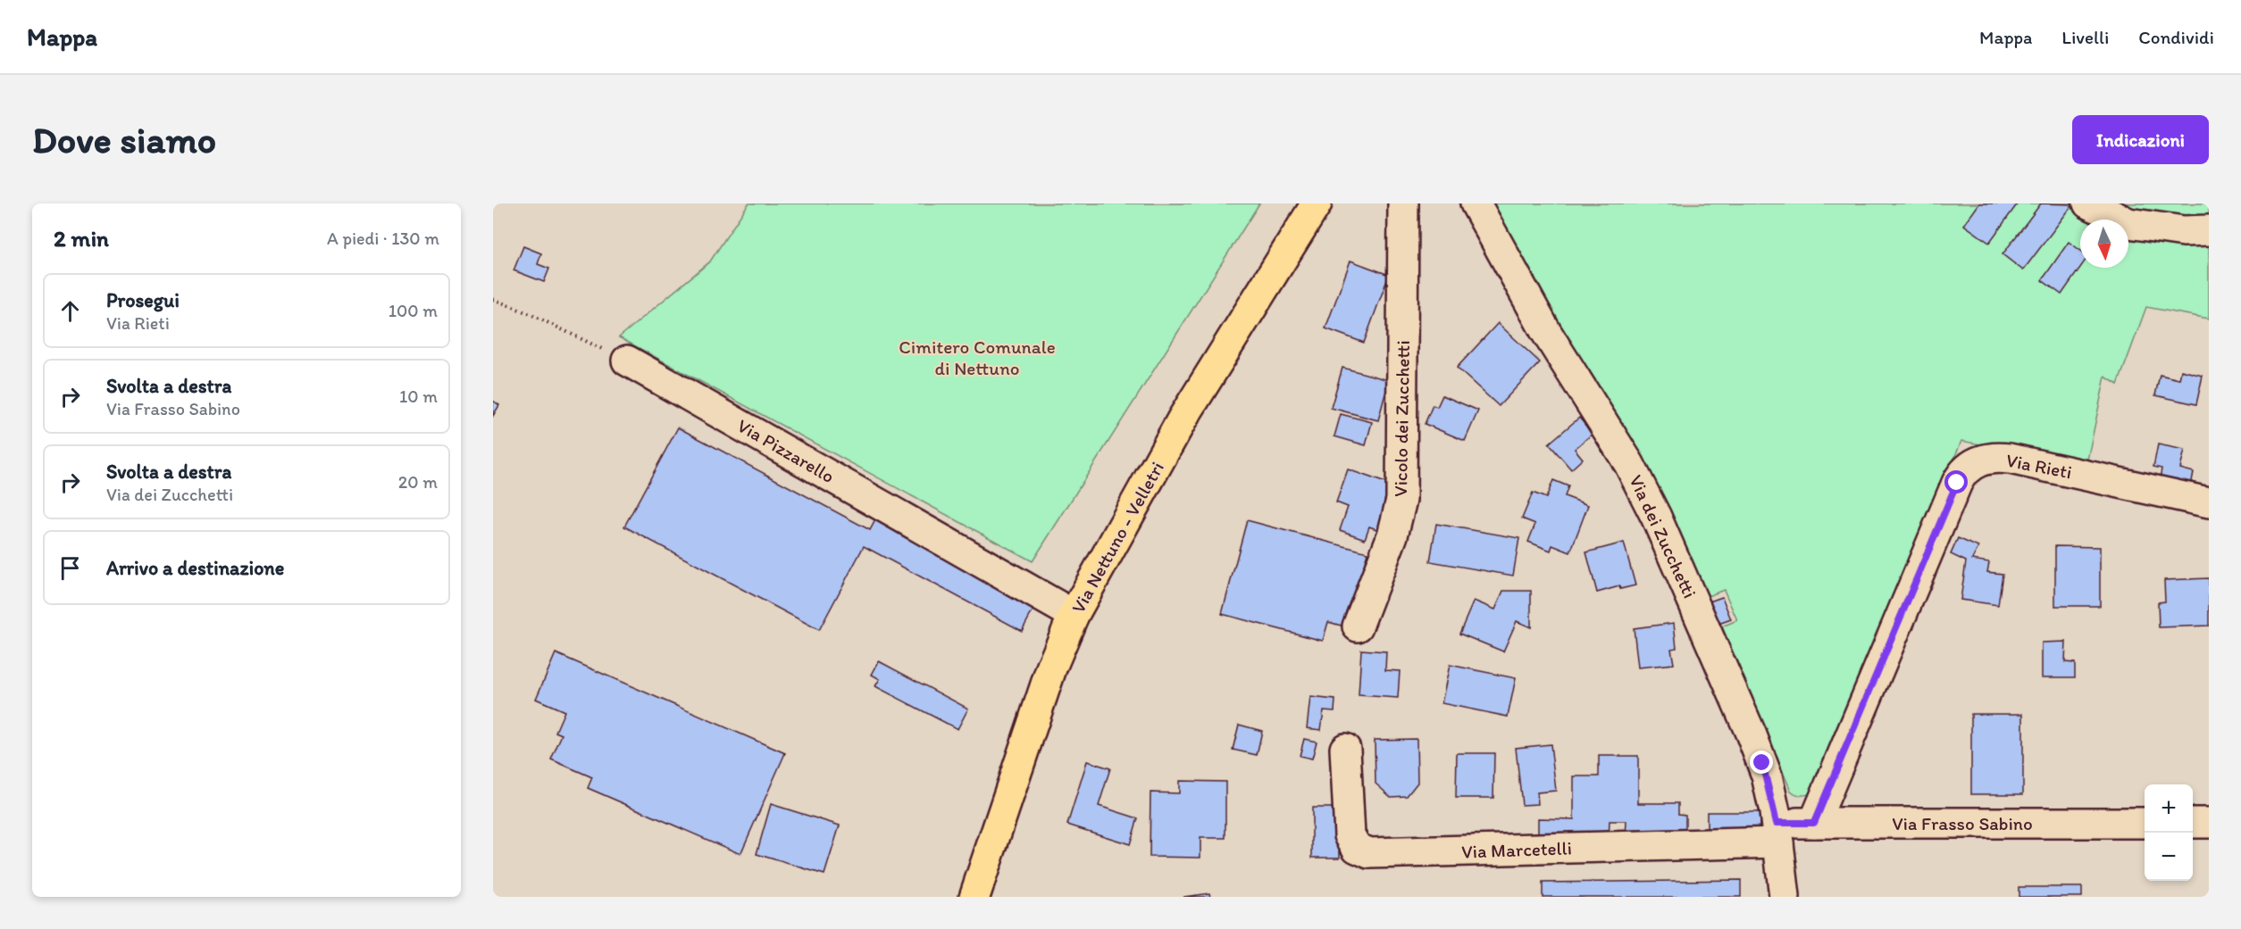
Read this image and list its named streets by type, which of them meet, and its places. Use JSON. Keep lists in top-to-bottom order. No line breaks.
{"streets":{"main road":["Via Nettuno - Velletri"],"street":["Vicolo dei Zucchetti","Via Pizzarello","Via Rieti","Via dei Zucchetti","Via Frasso Sabino","Via Marcetelli"]},"crossings":[["Via Pizzarello","Via Nettuno - Velletri"],["Via Rieti","Via Frasso Sabino"],["Via dei Zucchetti","Via Frasso Sabino"],["Via dei Zucchetti","Via Marcetelli"],["Via Frasso Sabino","Via Marcetelli"]],"parks":["Cimitero Comunale di Nettuno"],"north":"bottom","page":{"header":"Mappa","nav":["Mappa","Livelli","Condividi"],"buttons":"Indicazioni","title":"Dove siamo","heading":["2 min","A piedi · 130 m"],"list":[["Prosegui","Via Rieti","100 m"],["Svolta a destra","Via Frasso Sabino","10 m"],["Svolta a destra","Via dei Zucchetti","20 m"],"Arrivo a destinazione"],"map_buttons":["+","−"]}}
